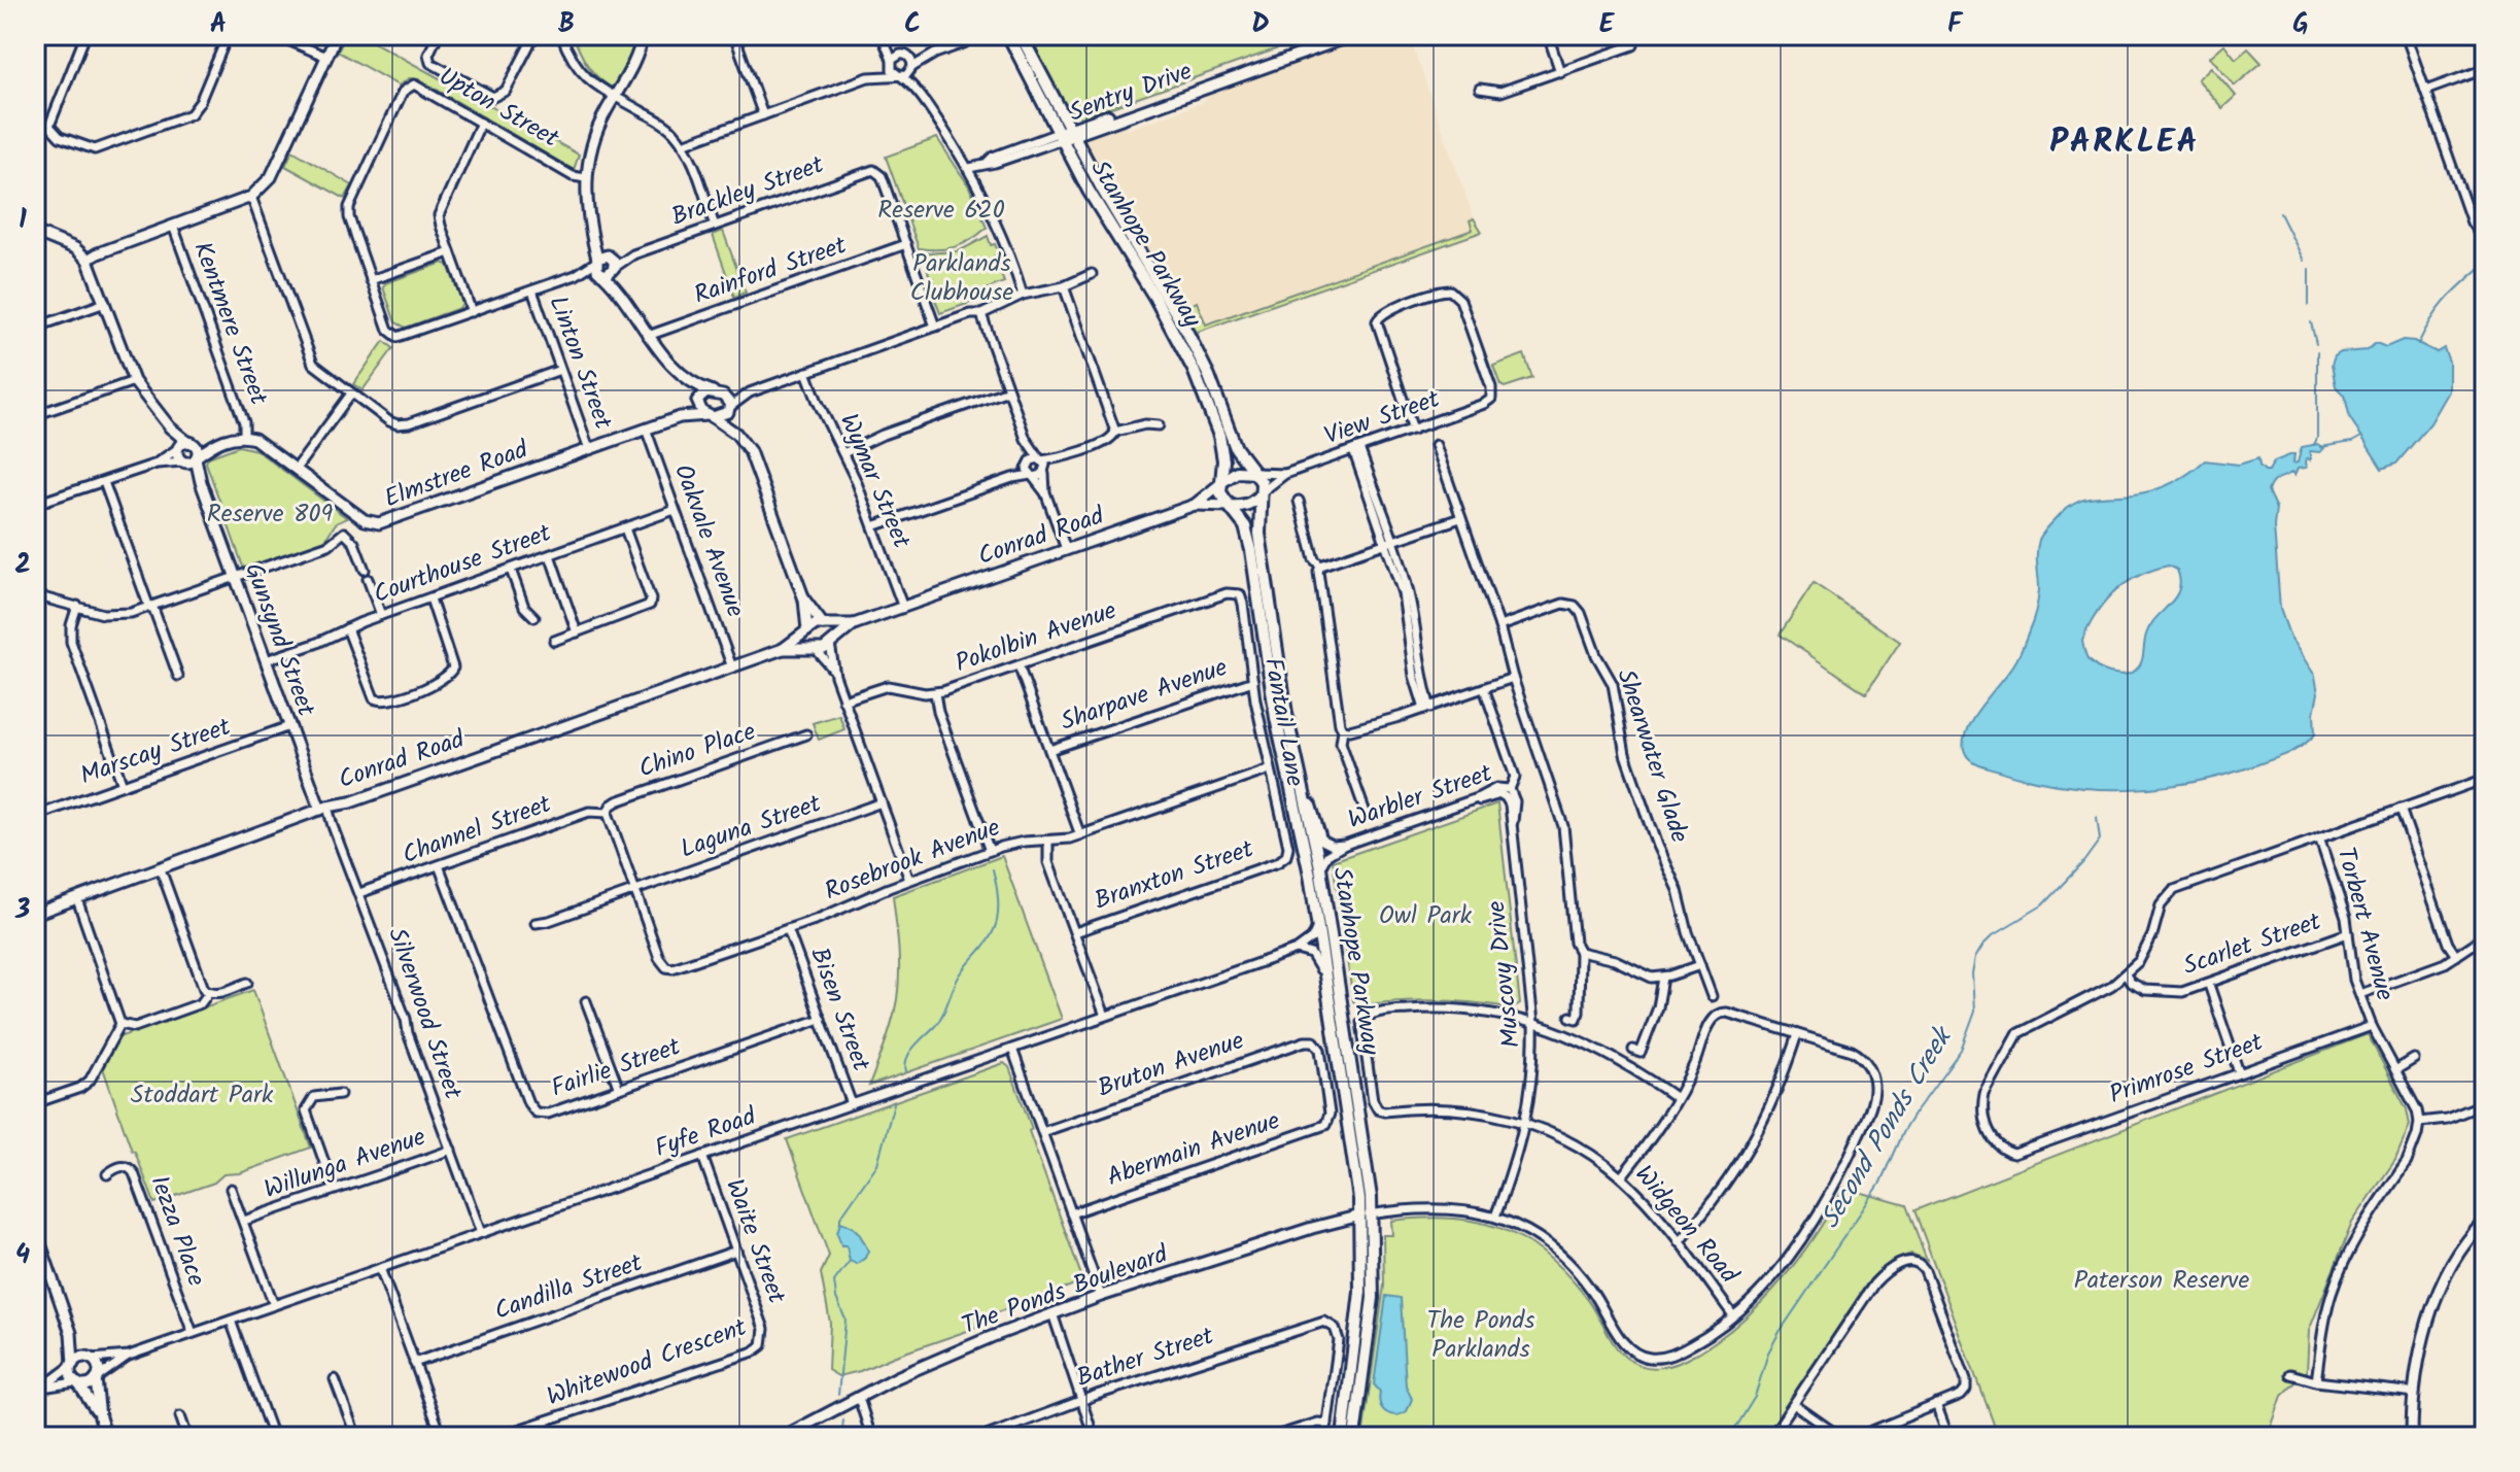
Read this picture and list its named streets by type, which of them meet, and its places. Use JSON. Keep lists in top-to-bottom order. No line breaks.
{"streets":{"main road":["Stanhope Parkway"],"street":["Sentry Drive","Upton Street","Brackley Street","Rainford Street","Kentmere Street","Linton Street","View Street","Elmstree Road","Wymar Street","Conrad Road","Oakvale Avenue","Courthouse Street","Pokolbin Avenue","Gunsynd Street","Sharpave Avenue","Fantail Lane","Chino Place","Marscay Street","Shearwater Glade","Warbler Street","Laguna Street","Channel Street","Rosebrook Avenue","Branxton Street","Torbert Avenue","Scarlet Street","Muscovy Drive","Bisen Street","Silverwood Street","Bruton Avenue","Fairlie Street","Primrose Street","Fyfe Road","Abermain Avenue","Willunga Avenue","Widgeon Road","Iezza Place","Waite Street","Candilla Street","The Ponds Boulevard","Bather Street","Whitewood Crescent"]},"crossings":[["Sentry Drive","Stanhope Parkway"],["Upton Street","Brackley Street"],["Upton Street","Linton Street"],["Brackley Street","Rainford Street"],["Stanhope Parkway","View Street"],["Stanhope Parkway","Conrad Road"],["Stanhope Parkway","Warbler Street"],["Stanhope Parkway","The Ponds Boulevard"],["Kentmere Street","Elmstree Road"],["Linton Street","Elmstree Road"],["View Street","Conrad Road"],["Elmstree Road","Oakvale Avenue"],["Wymar Street","Conrad Road"],["Conrad Road","Oakvale Avenue"],["Conrad Road","Gunsynd Street"],["Conrad Road","Silverwood Street"],["Oakvale Avenue","Courthouse Street"],["Courthouse Street","Gunsynd Street"],["Pokolbin Avenue","Fantail Lane"],["Gunsynd Street","Marscay Street"],["Gunsynd Street","Silverwood Street"],["Sharpave Avenue","Fantail Lane"],["Fantail Lane","Rosebrook Avenue"],["Fantail Lane","Branxton Street"],["Chino Place","Channel Street"],["Warbler Street","Muscovy Drive"],["Laguna Street","Rosebrook Avenue"],["Channel Street","Silverwood Street"],["Channel Street","Fairlie Street"],["Rosebrook Avenue","Bisen Street"],["Torbert Avenue","Scarlet Street"],["Torbert Avenue","Primrose Street"],["Scarlet Street","Primrose Street"],["Muscovy Drive","Widgeon Road"],["Bisen Street","Fairlie Street"],["Bisen Street","Fyfe Road"],["Silverwood Street","Fyfe Road"],["Silverwood Street","Willunga Avenue"],["Bruton Avenue","Abermain Avenue"],["Fyfe Road","Willunga Avenue"],["Fyfe Road","Iezza Place"],["Fyfe Road","Waite Street"],["Waite Street","Candilla Street"],["Waite Street","Whitewood Crescent"]],"districts":["PARKLEA"],"water":["Second Ponds Creek"],"parks":["Reserve 620","Parklands Clubhouse","Reserve 809","Owl Park","Stoddart Park","Paterson Reserve","The Ponds Parklands"],"grid":{"columns":["A","B","C","D","E","F","G"],"rows":["1","2","3","4"]}}
